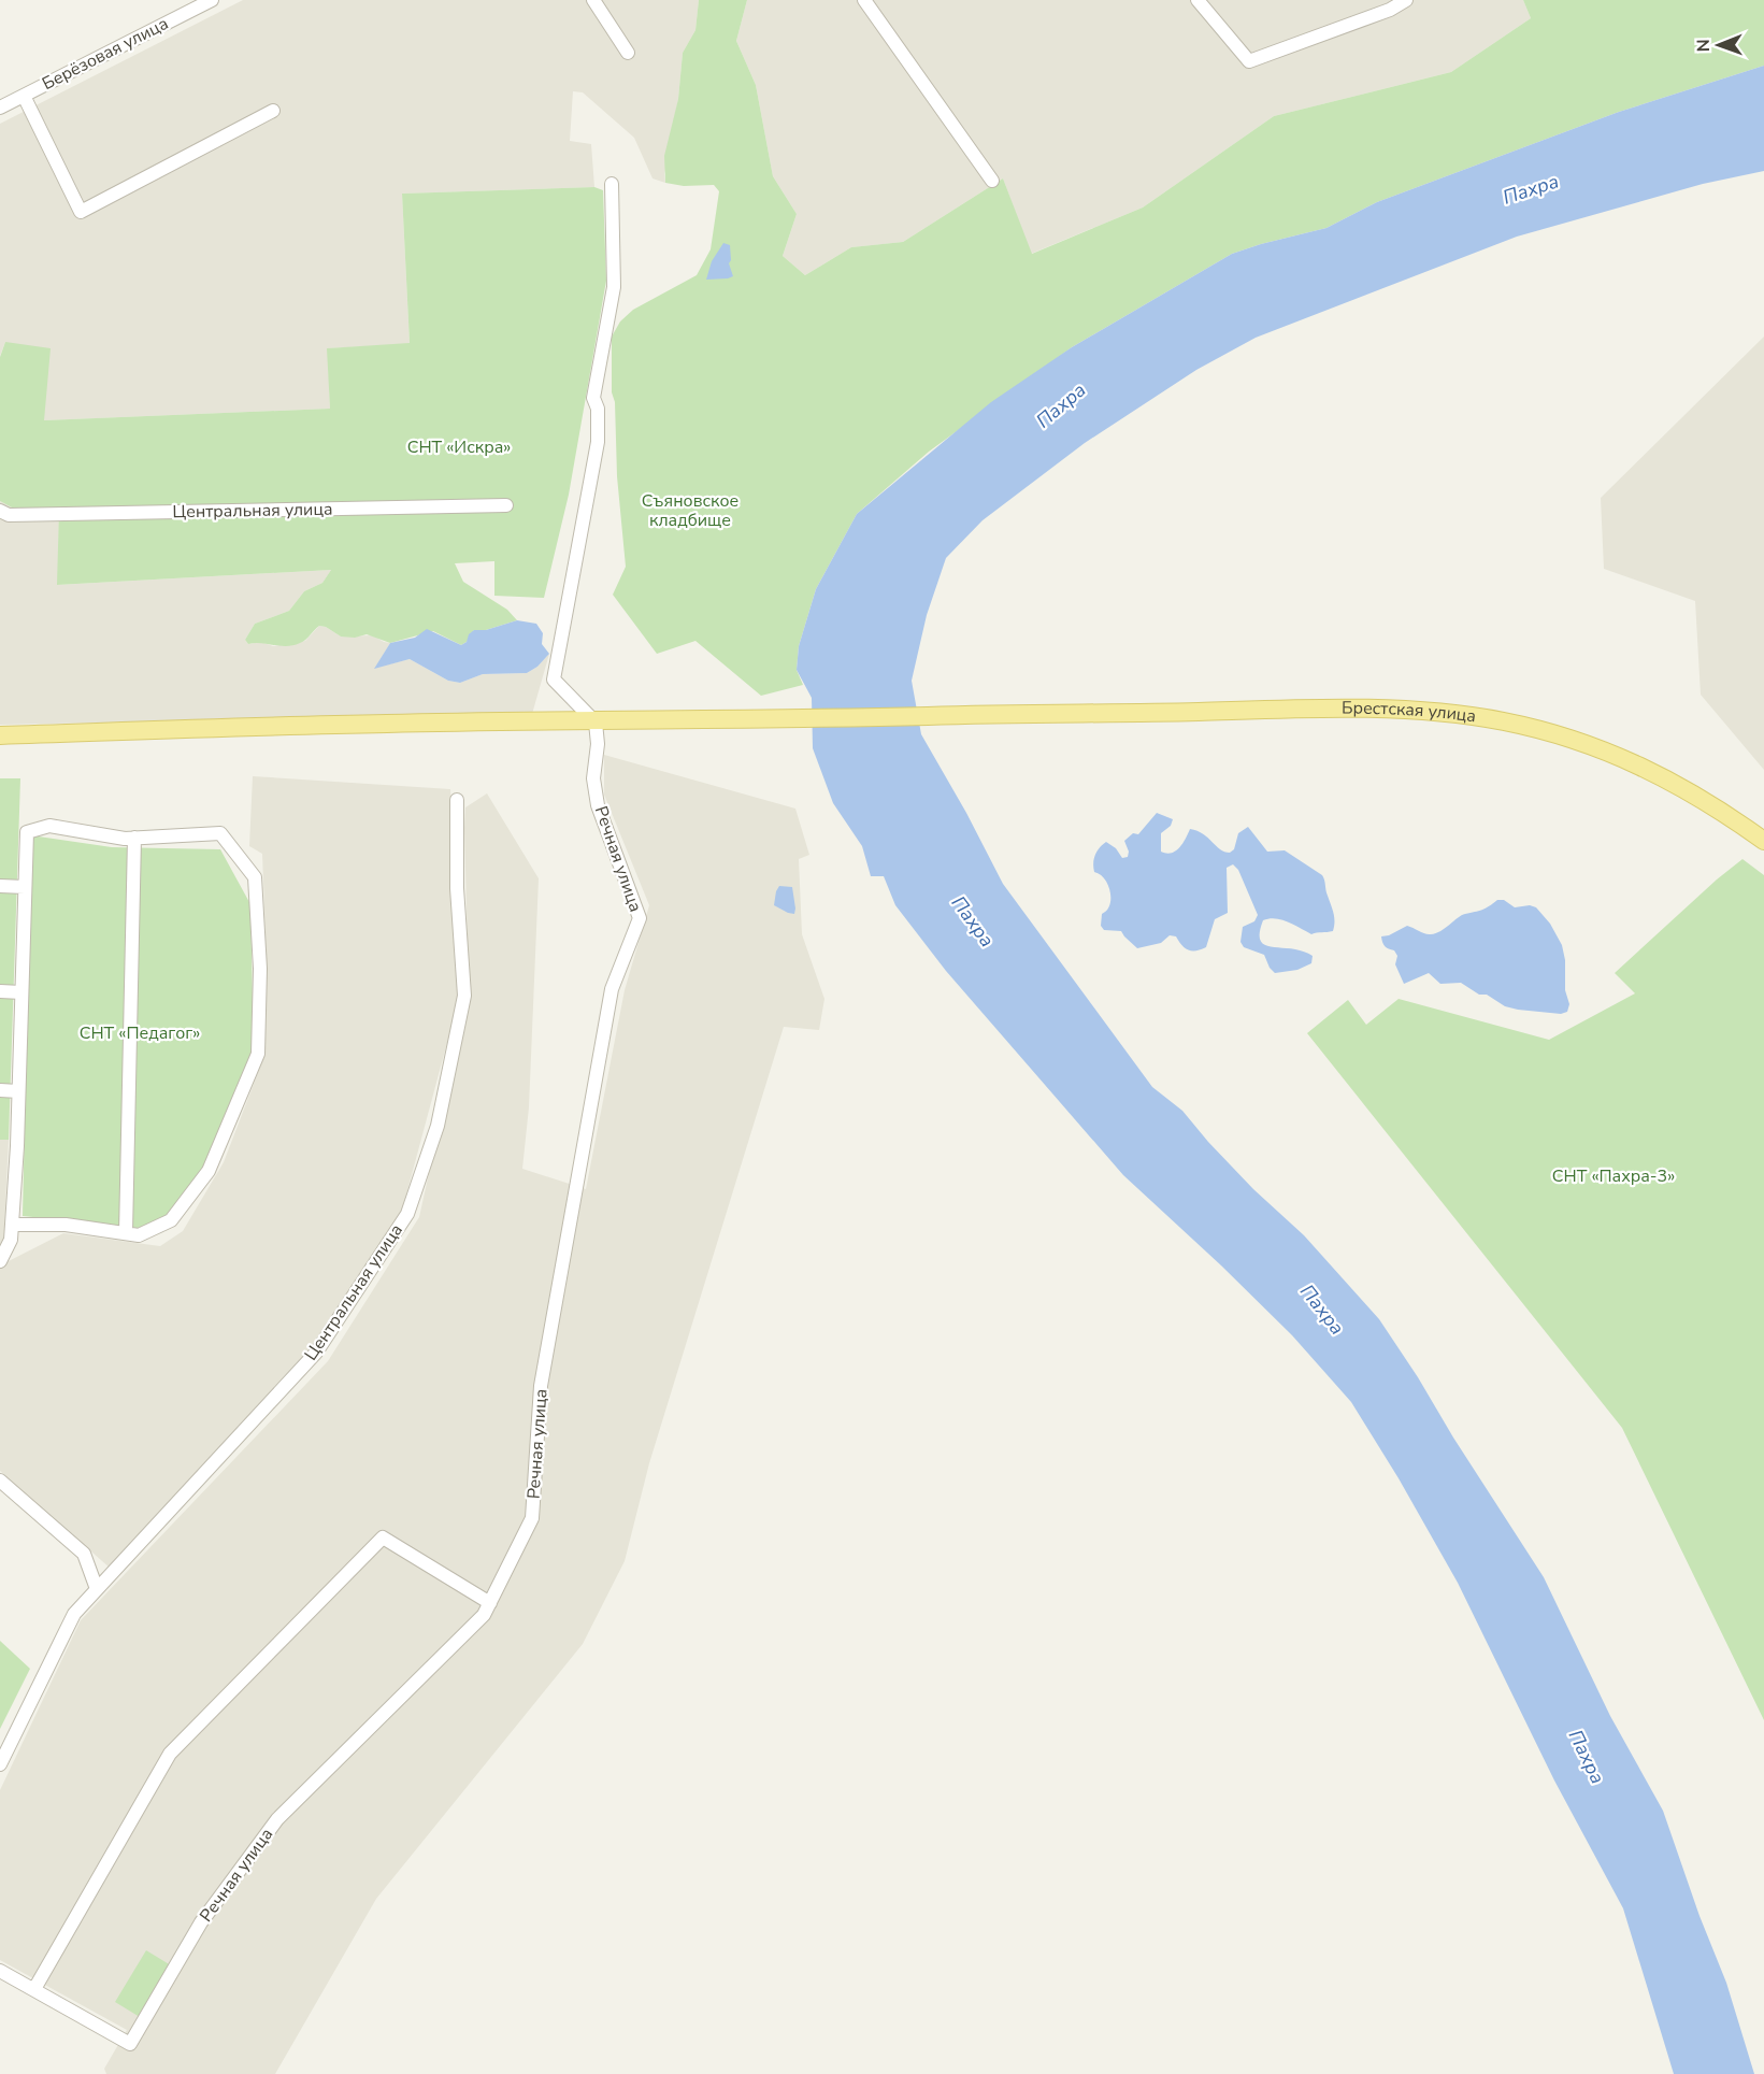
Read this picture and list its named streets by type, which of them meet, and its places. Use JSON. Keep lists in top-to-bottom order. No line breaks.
{"streets":{"main road":["Брестская улица"],"street":["Берёзовая улица","Центральная улица","Речная улица"]},"crossings":[["Брестская улица","Речная улица"]],"water":["Пахра"],"parks":["СНТ «Искра»","Съяновское кладбище","СНТ «Педагог»","СНТ «Пахра-3»"],"north":"left"}
